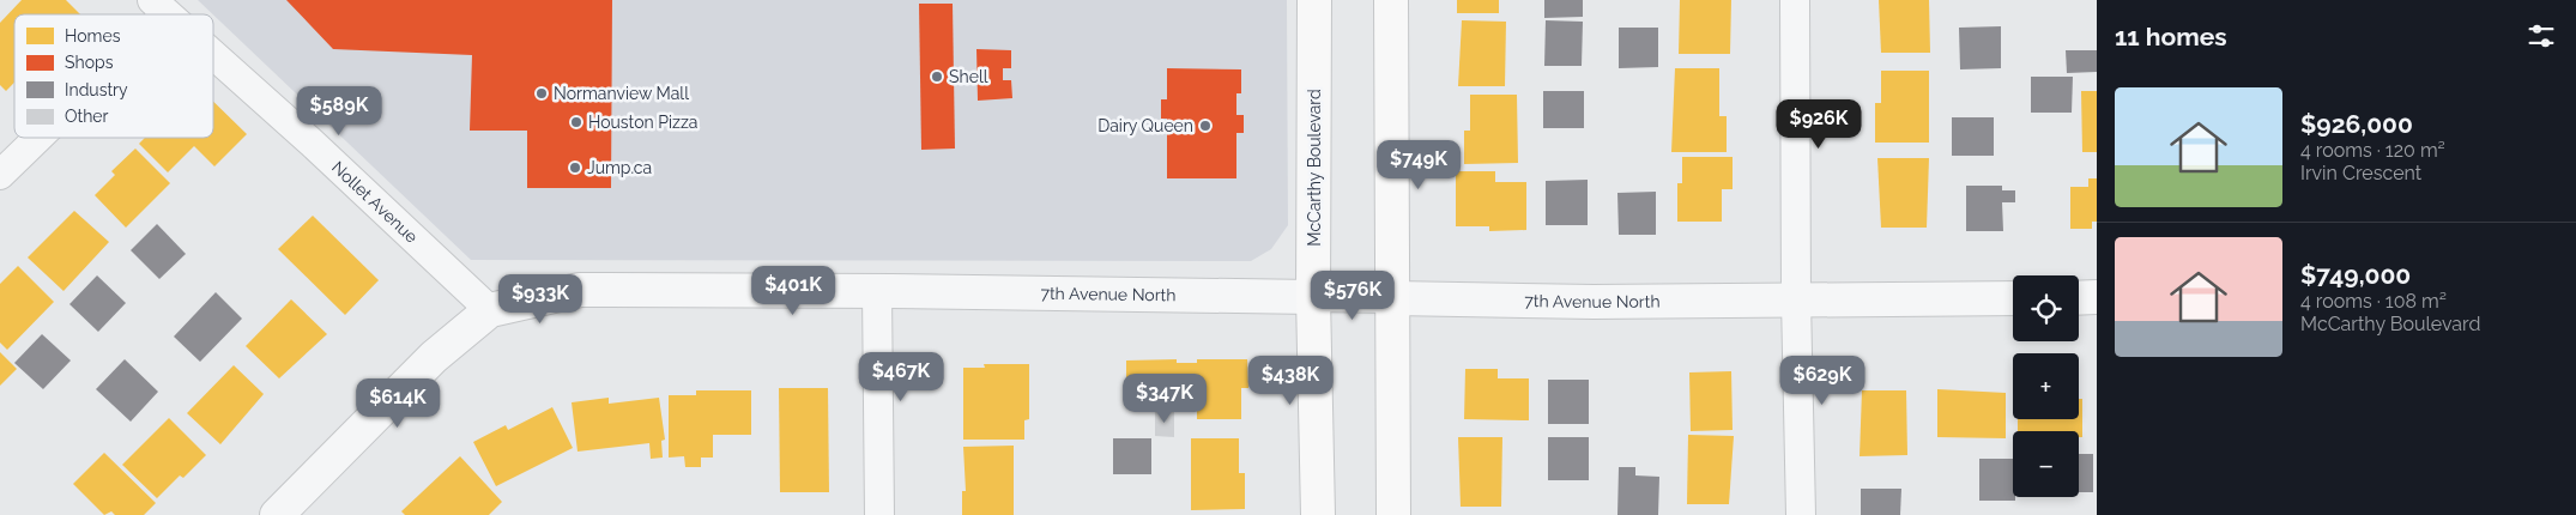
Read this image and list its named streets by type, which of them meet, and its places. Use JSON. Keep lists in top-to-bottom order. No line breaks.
{"streets":{"main road":["McCarthy Boulevard"],"street":["Nollet Avenue","7th Avenue North"]},"crossings":[["McCarthy Boulevard","7th Avenue North"],["Nollet Avenue","7th Avenue North"]],"places":["Shell","Normanview Mall","Houston Pizza","Dairy Queen","Jump.ca"],"legend":["Homes","Shops","Industry","Other"],"page":{"heading":"11 homes","list":[{"name":"$926,000","note":"4 rooms · 120 m² · Irvin Crescent"},{"name":"$749,000","note":"4 rooms · 108 m² · McCarthy Boulevard"}],"price":["$589K","$926K","$749K","$401K","$576K","$933K","$467K","$438K","$629K","$347K","$614K"],"map_buttons":["+","−"]}}
